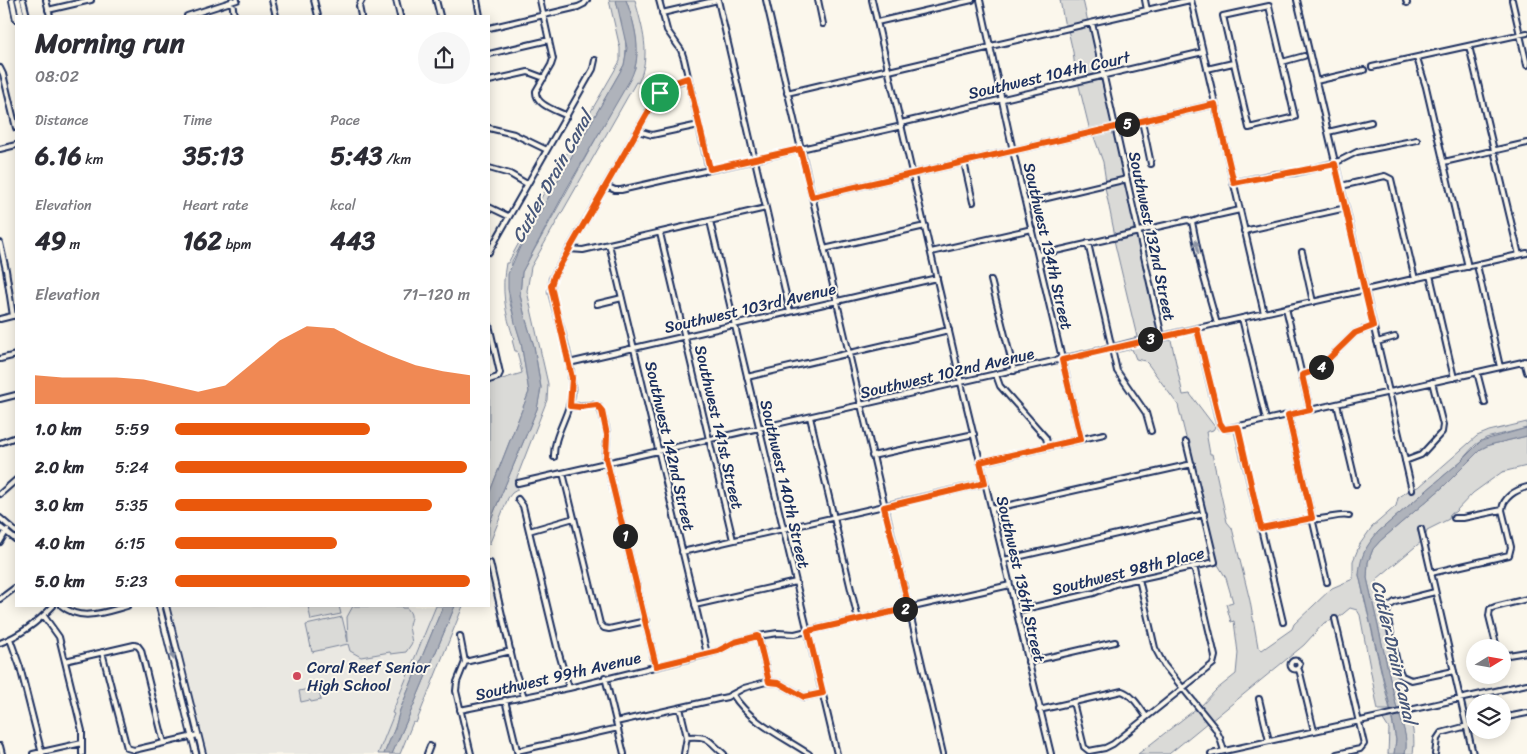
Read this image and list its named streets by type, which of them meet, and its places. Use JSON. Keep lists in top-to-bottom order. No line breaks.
{"streets":{"street":["Southwest 104th Court","Southwest 132nd Street","Southwest 134th Street","Southwest 103rd Avenue","Southwest 102nd Avenue","Southwest 141st Street","Southwest 142nd Street","Southwest 140th Street","Southwest 98th Place","Southwest 136th Street","Southwest 99th Avenue"]},"crossings":[["Southwest 104th Court","Southwest 132nd Street"],["Southwest 104th Court","Southwest 134th Street"],["Southwest 104th Court","Southwest 136th Street"],["Southwest 132nd Street","Southwest 102nd Avenue"],["Southwest 134th Street","Southwest 102nd Avenue"],["Southwest 103rd Avenue","Southwest 141st Street"],["Southwest 103rd Avenue","Southwest 142nd Street"],["Southwest 103rd Avenue","Southwest 140th Street"],["Southwest 103rd Avenue","Southwest 136th Street"],["Southwest 102nd Avenue","Southwest 141st Street"],["Southwest 102nd Avenue","Southwest 142nd Street"],["Southwest 102nd Avenue","Southwest 140th Street"],["Southwest 102nd Avenue","Southwest 136th Street"],["Southwest 142nd Street","Southwest 99th Avenue"],["Southwest 140th Street","Southwest 99th Avenue"],["Southwest 98th Place","Southwest 136th Street"],["Southwest 136th Street","Southwest 99th Avenue"]],"water":["Cutler Drain Canal"],"places":["Coral Reef Senior High School"],"north":"right","page":{"heading":["Morning run","08:02"],"stats":[["Distance","6.16 km"],["Time","35:13"],["Pace","5:43 /km"],["Elevation","49 m"],["Heart rate","162 bpm"],["kcal","443"]],"pins":["5","3","4","1","2"],"chart":["Elevation","71–120 m"],"list":[{"name":"1.0 km","note":"5:59"},{"name":"2.0 km","note":"5:24"},{"name":"3.0 km","note":"5:35"},{"name":"4.0 km","note":"6:15"},{"name":"5.0 km","note":"5:23"}]}}
